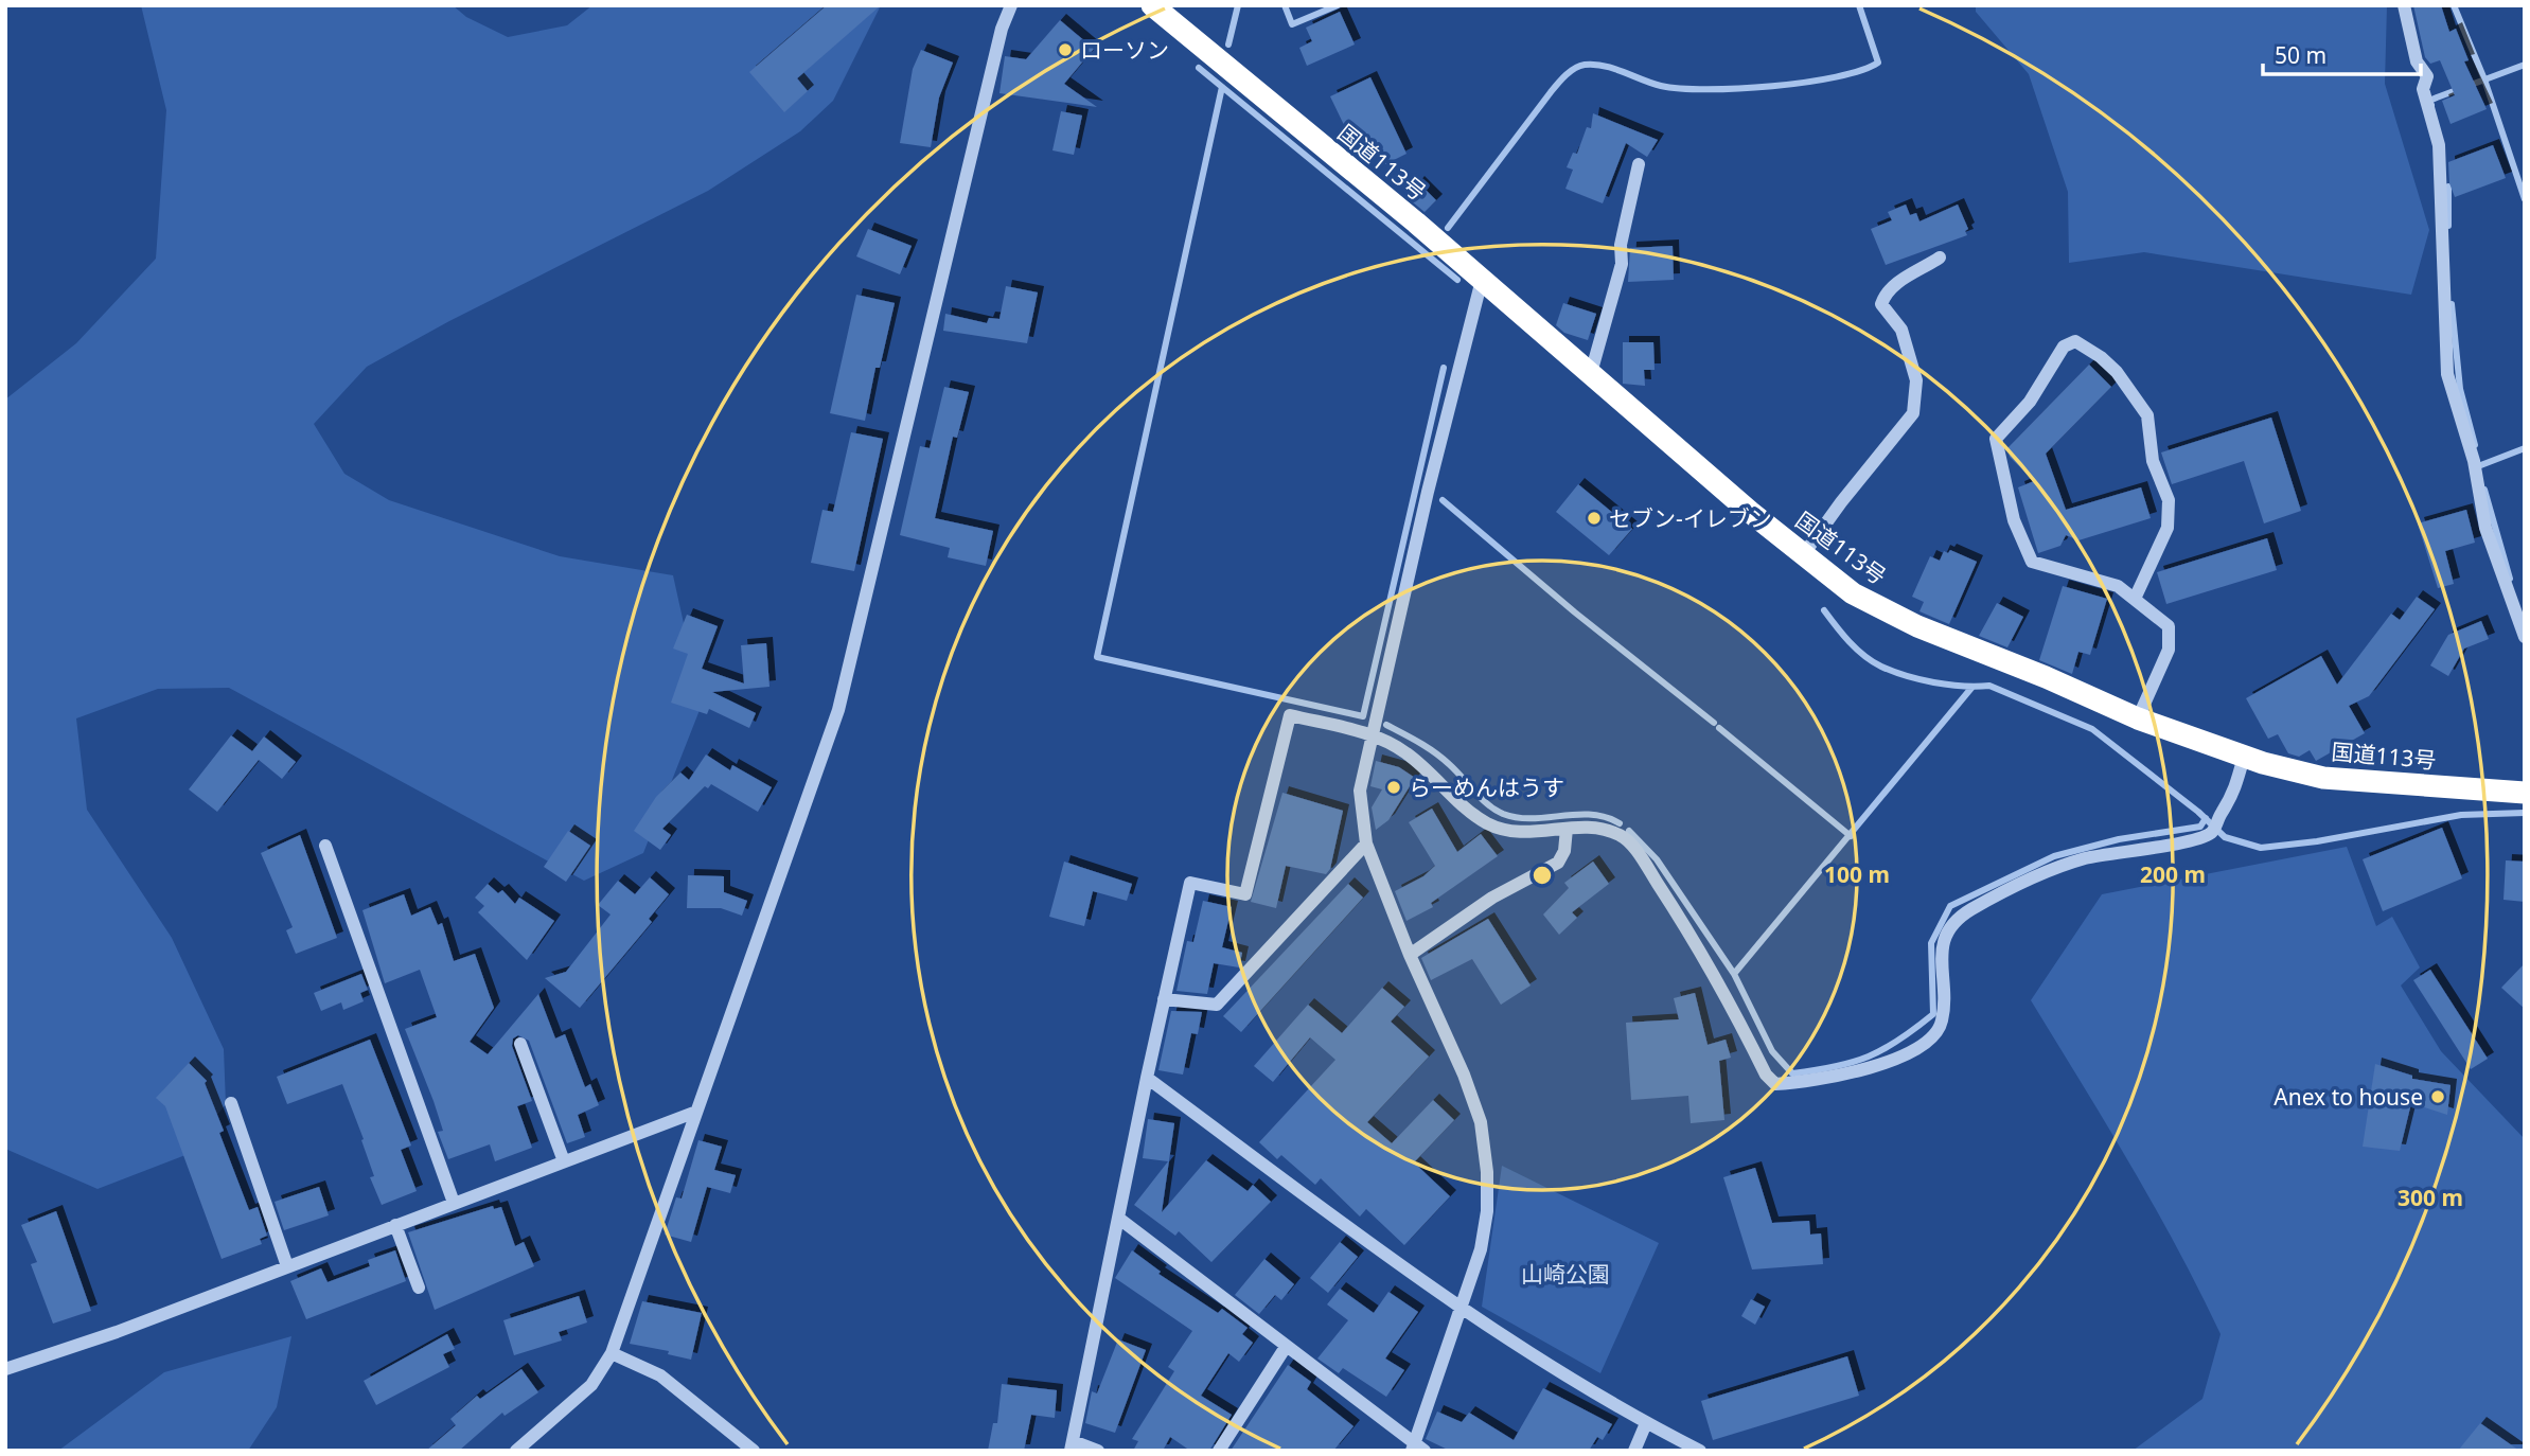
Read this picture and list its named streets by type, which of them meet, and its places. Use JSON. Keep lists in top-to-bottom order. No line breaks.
{"streets":{"highway":["国道113号"]},"parks":["山崎公園"],"places":["ローソン","セブン-イレブン","らーめんはうす","Anex to house"],"scale_bar":"50 m","rings":["100 m","200 m","300 m"]}
